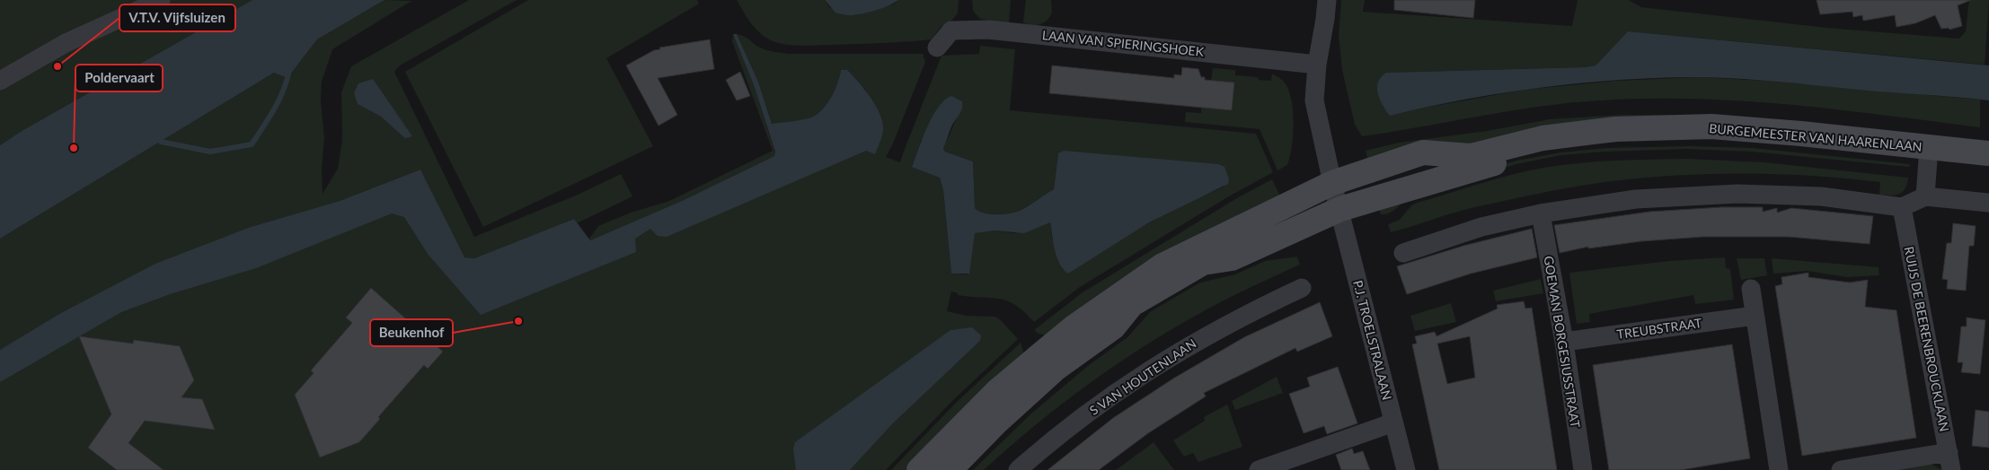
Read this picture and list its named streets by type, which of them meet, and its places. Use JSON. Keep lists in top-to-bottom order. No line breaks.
{"streets":{"main road":["BURGEMEESTER VAN HAARENLAAN"],"street":["LAAN VAN SPIERINGSHOEK","TREUBSTRAAT","RUIJS DE BEERENBROUCKLAAN","P.J. TROELSTRALAAN","GOEMAN BORGESIUSSTRAAT","S VAN HOUTENLAAN"]},"crossings":[["BURGEMEESTER VAN HAARENLAAN","P.J. TROELSTRALAAN"],["TREUBSTRAAT","GOEMAN BORGESIUSSTRAAT"]],"places":["V.T.V. Vijfsluizen","Poldervaart","Beukenhof"]}
